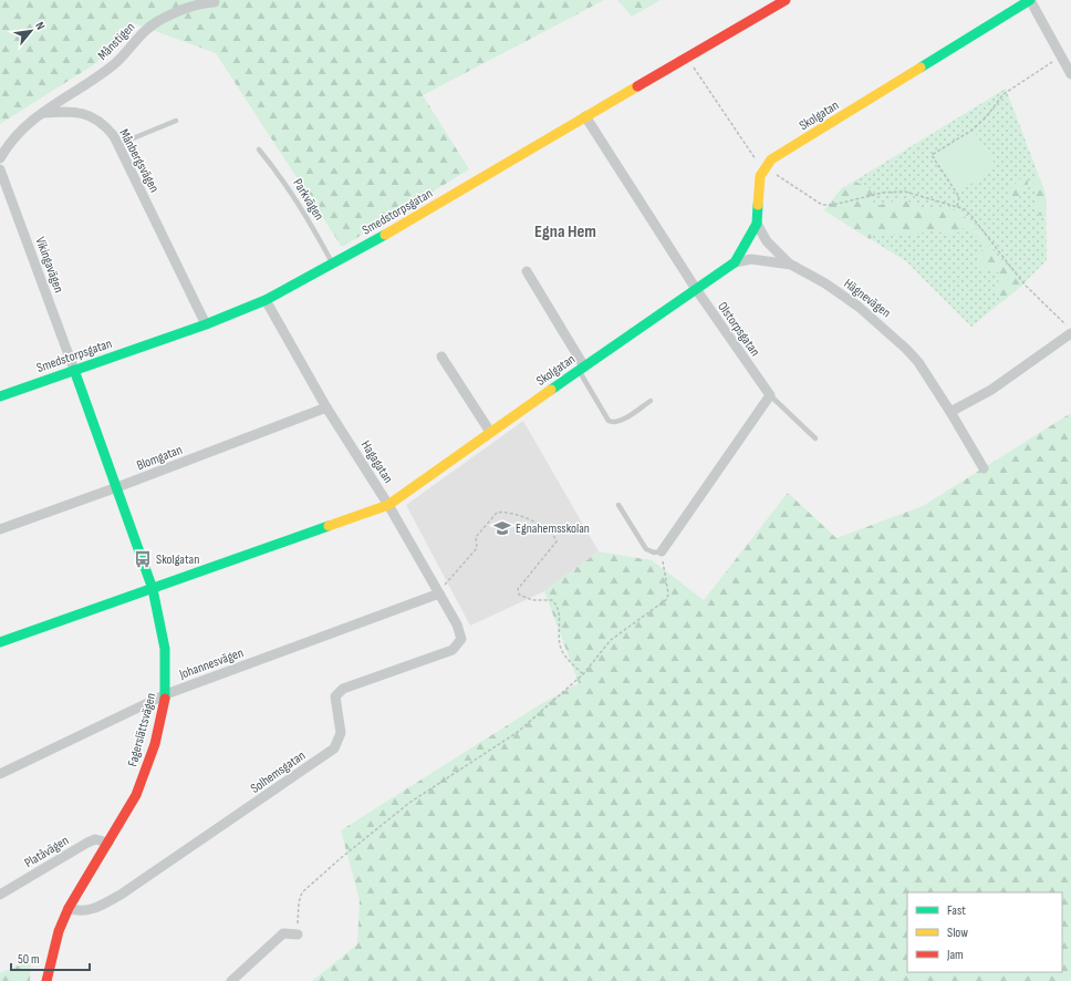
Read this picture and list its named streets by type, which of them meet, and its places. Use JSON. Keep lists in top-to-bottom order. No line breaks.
{"streets":{"street":["Månstigen","Skolgatan","Månbergsvägen","Smedstorpsgatan","Vikingavägen","Hägnevägen","Olstorpsgatan","Blomgatan","Hagagatan","Johannesvägen","Fagerslättsvägen","Solhemsgatan","Platåvägen"],"lane":["Parkvägen"]},"crossings":[["Månstigen","Månbergsvägen"],["Skolgatan","Hägnevägen"],["Skolgatan","Olstorpsgatan"],["Skolgatan","Hagagatan"],["Skolgatan","Fagerslättsvägen"],["Månbergsvägen","Smedstorpsgatan"],["Parkvägen","Smedstorpsgatan"],["Smedstorpsgatan","Vikingavägen"],["Smedstorpsgatan","Olstorpsgatan"],["Smedstorpsgatan","Hagagatan"],["Smedstorpsgatan","Fagerslättsvägen"],["Vikingavägen","Fagerslättsvägen"],["Blomgatan","Hagagatan"],["Blomgatan","Fagerslättsvägen"],["Hagagatan","Johannesvägen"],["Hagagatan","Solhemsgatan"],["Johannesvägen","Fagerslättsvägen"],["Fagerslättsvägen","Solhemsgatan"],["Fagerslättsvägen","Platåvägen"]],"districts":["Egna Hem"],"places":{"school or university":["Egnahemsskolan"],"bus stop":["Skolgatan"]},"legend":["Fast","Slow","Jam"],"scale_bar":"50 m","north":"top right"}
